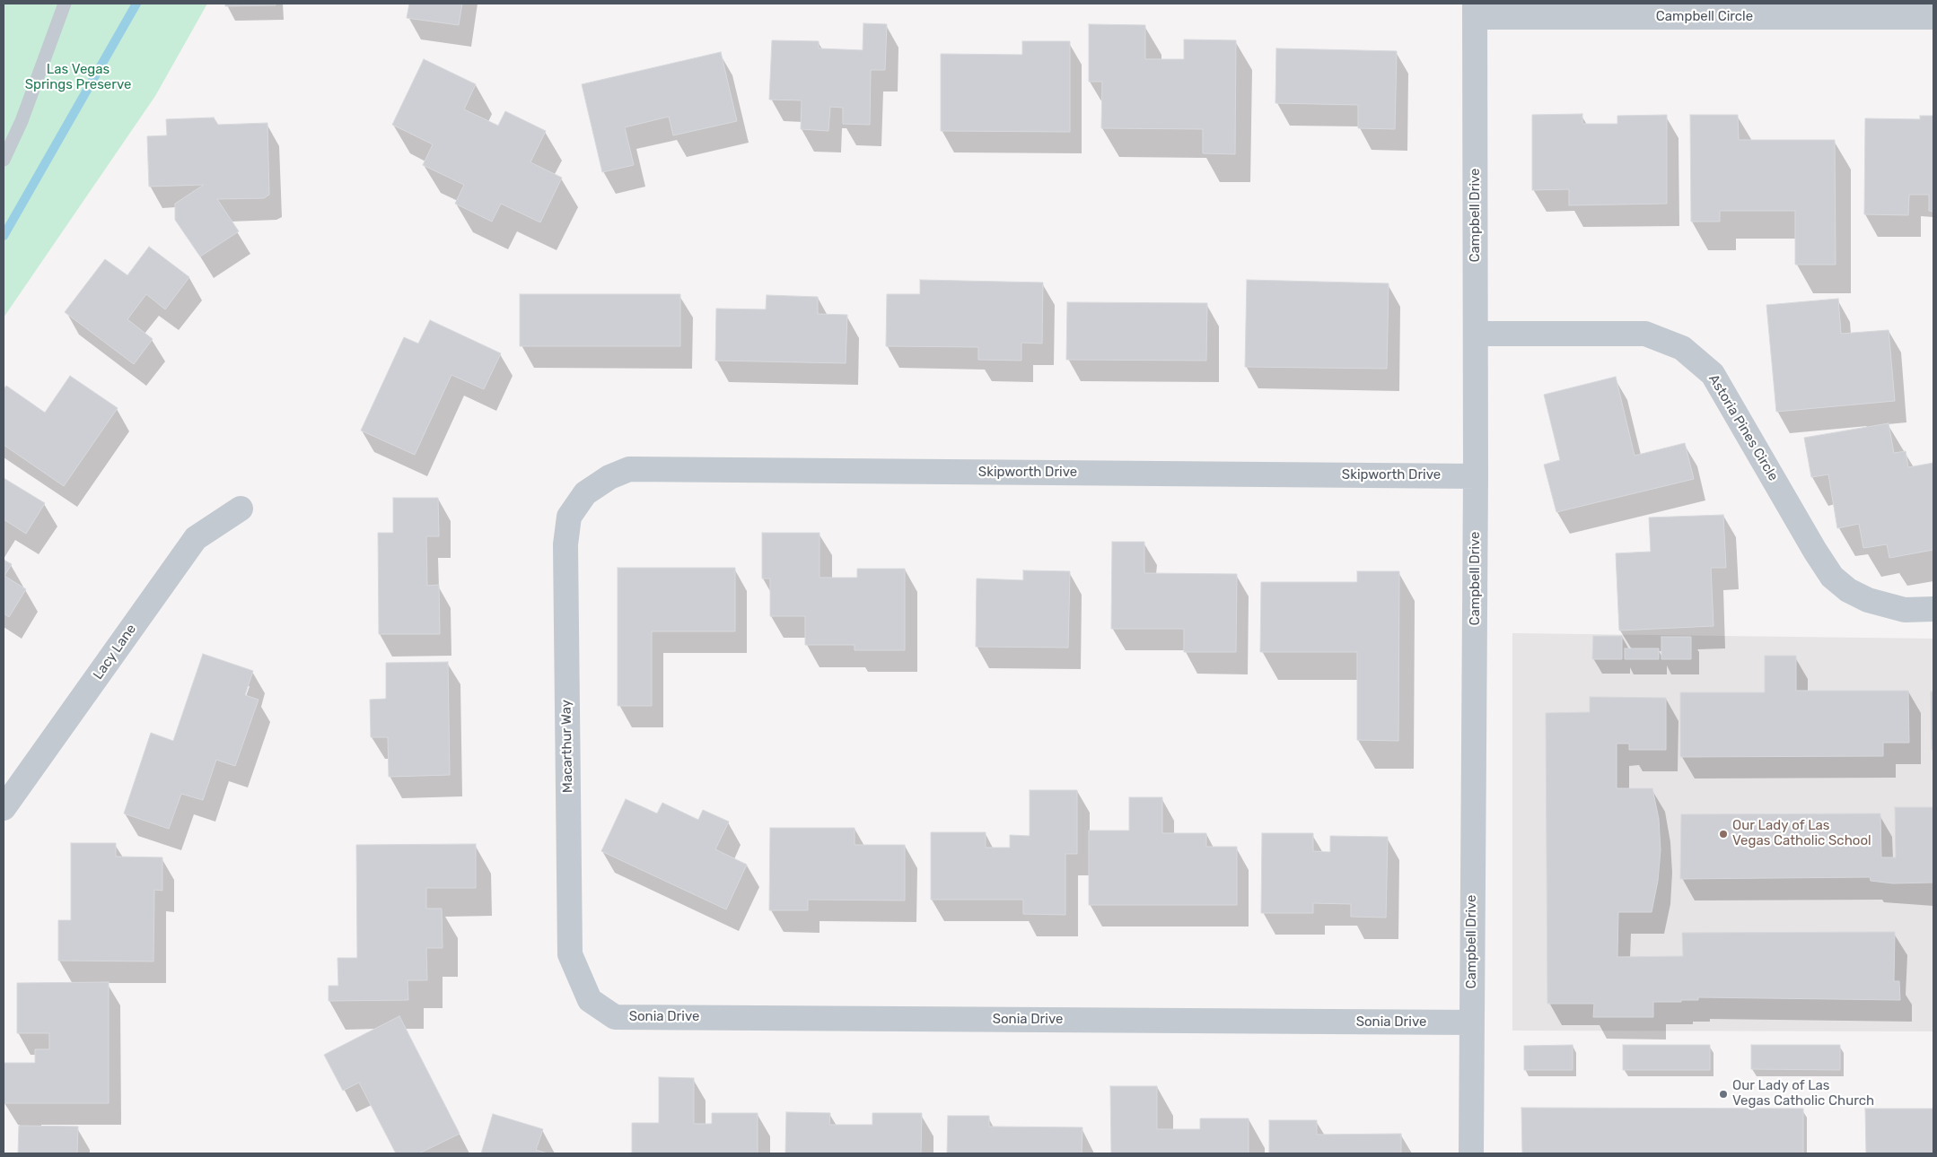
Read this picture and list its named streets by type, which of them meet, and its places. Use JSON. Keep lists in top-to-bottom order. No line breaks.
{"streets":{"street":["Campbell Circle","Campbell Drive","Astoria Pines Circle","Skipworth Drive","Lacy Lane","Macarthur Way","Sonia Drive"]},"crossings":[["Campbell Circle","Campbell Drive"],["Campbell Drive","Astoria Pines Circle"],["Campbell Drive","Skipworth Drive"],["Campbell Drive","Sonia Drive"],["Skipworth Drive","Macarthur Way"],["Macarthur Way","Sonia Drive"]],"parks":["Las Vegas Springs Preserve"],"places":["Our Lady of Las Vegas Catholic School","Our Lady of Las Vegas Catholic Church"]}
